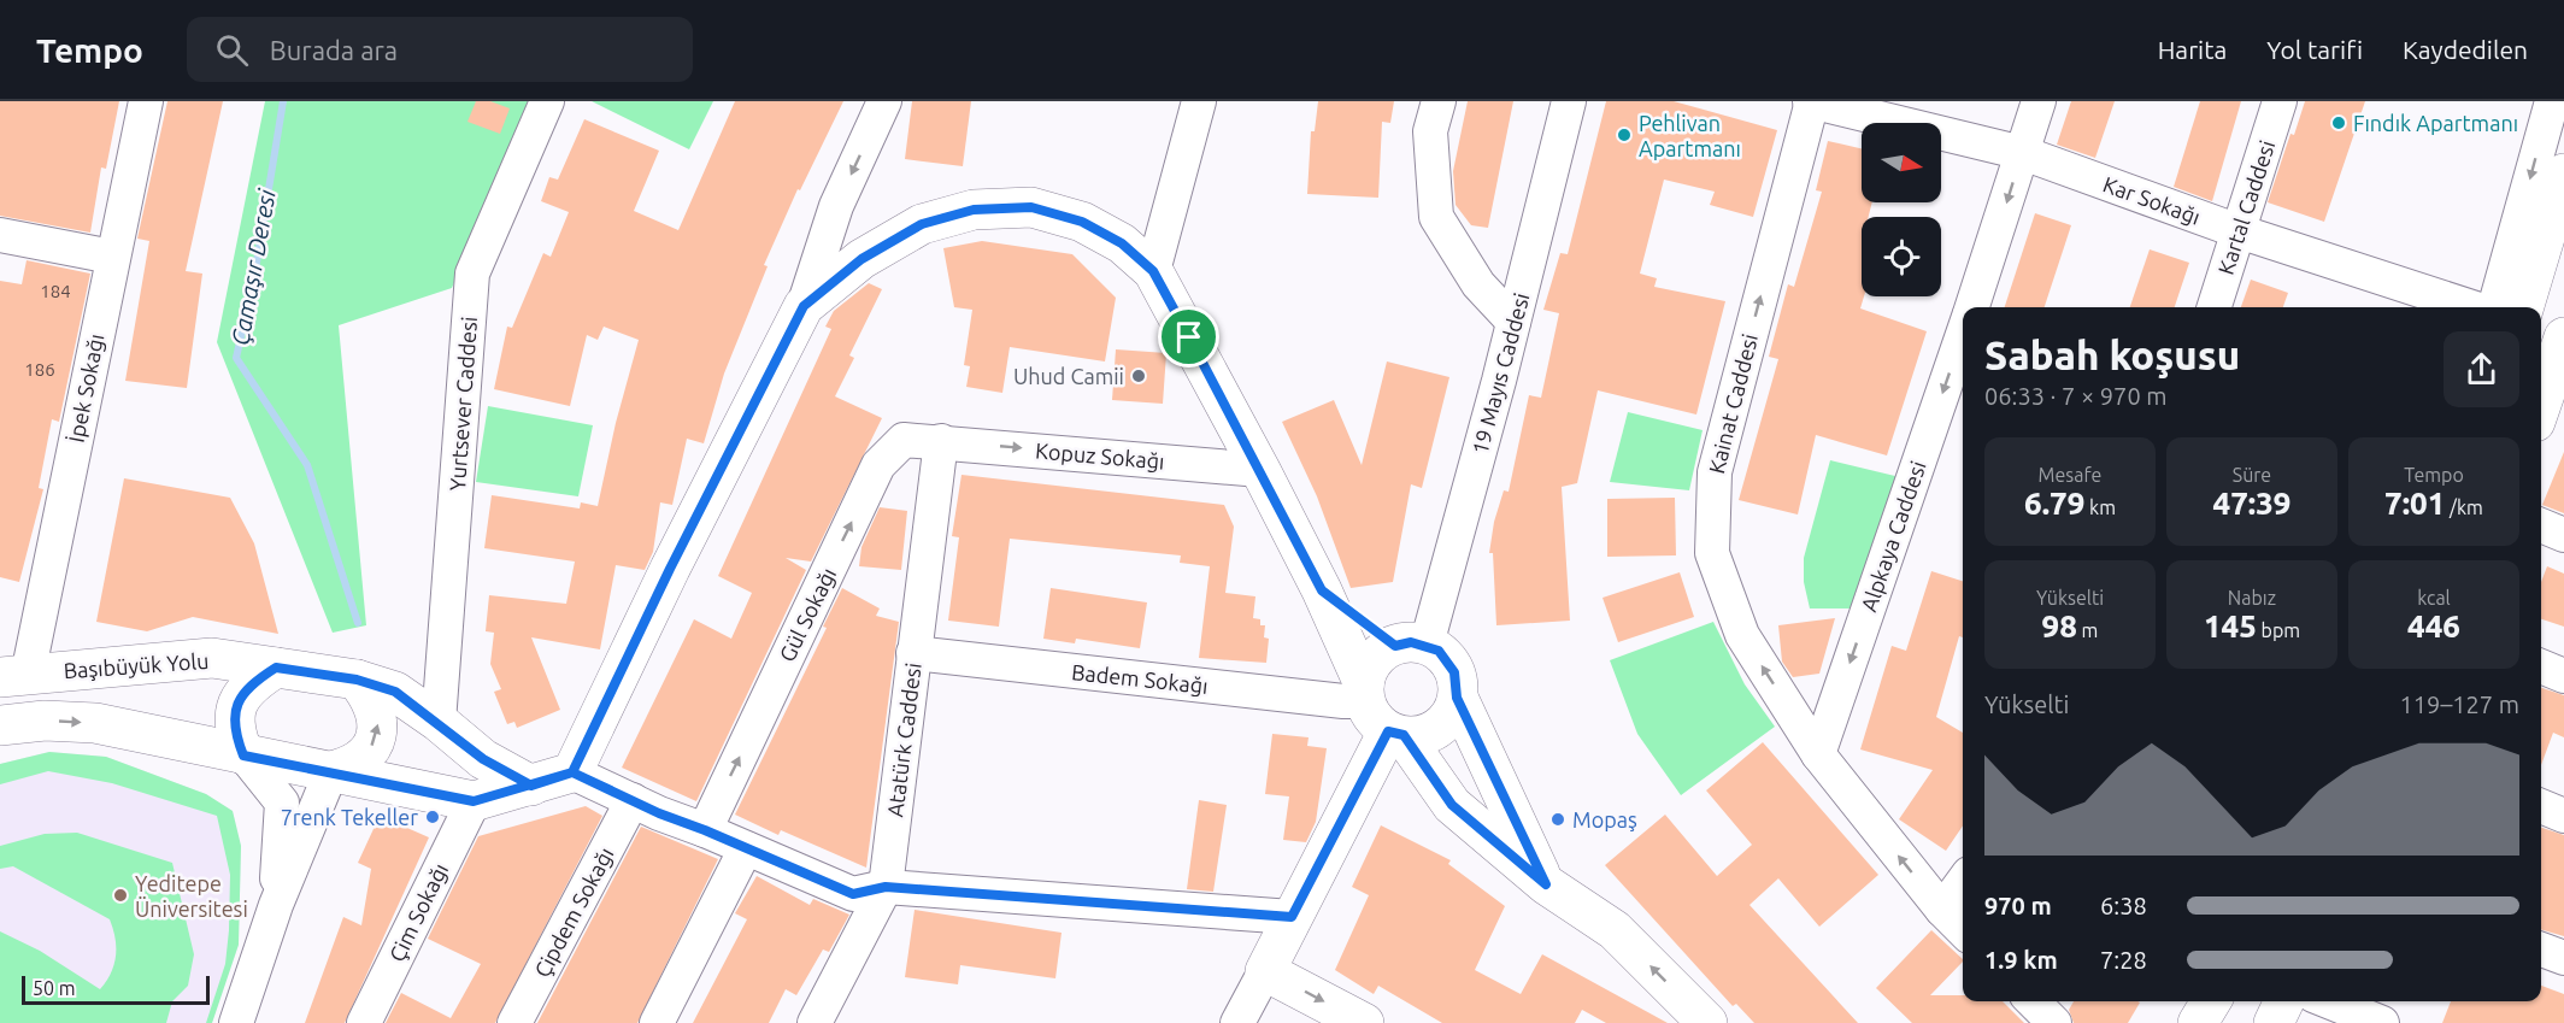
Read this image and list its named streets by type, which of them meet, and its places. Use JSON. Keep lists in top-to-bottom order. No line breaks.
{"streets":{"main road":["Başıbüyük Yolu"],"street":["Kar Sokağı","Kartal Caddesi","19 Mayıs Caddesi","İpek Sokağı","Yurtsever Caddesi","Kainat Caddesi","Kopuz Sokağı","Alpkaya Caddesi","Gül Sokağı","Badem Sokağı","Atatürk Caddesi","Çim Sokağı","Çipdem Sokağı"]},"crossings":[["Kar Sokağı","Kartal Caddesi"],["Kar Sokağı","Kainat Caddesi"],["Kar Sokağı","Alpkaya Caddesi"],["19 Mayıs Caddesi","Badem Sokağı"],["İpek Sokağı","Başıbüyük Yolu"],["Yurtsever Caddesi","Başıbüyük Yolu"],["Kainat Caddesi","Alpkaya Caddesi"],["Kopuz Sokağı","Gül Sokağı"],["Kopuz Sokağı","Atatürk Caddesi"],["Gül Sokağı","Atatürk Caddesi"],["Badem Sokağı","Atatürk Caddesi"]],"one_way":["Kainat Caddesi","Kopuz Sokağı","Alpkaya Caddesi"],"water":["Çamaşır Deresi"],"places":["Fındık Apartmanı","Pehlivan Apartmanı","Uhud Camii","7renk Tekeller","Mopaş","Yeditepe Üniversitesi"],"house_numbers":["184","186"],"scale_bar":"50 m","north":"right","page":{"header":"Tempo","search":"Burada ara","nav":["Harita","Yol tarifi","Kaydedilen"],"heading":["Sabah koşusu","06:33 · 7 × 970 m"],"stats":[["Mesafe","6.79 km"],["Süre","47:39"],["Tempo","7:01 /km"],["Yükselti","98 m"],["Nabız","145 bpm"],["kcal","446"]],"chart":["Yükselti","119–127 m"],"list":[{"name":"970 m","note":"6:38"},{"name":"1.9 km","note":"7:28"}],"scale":"50 m"}}
